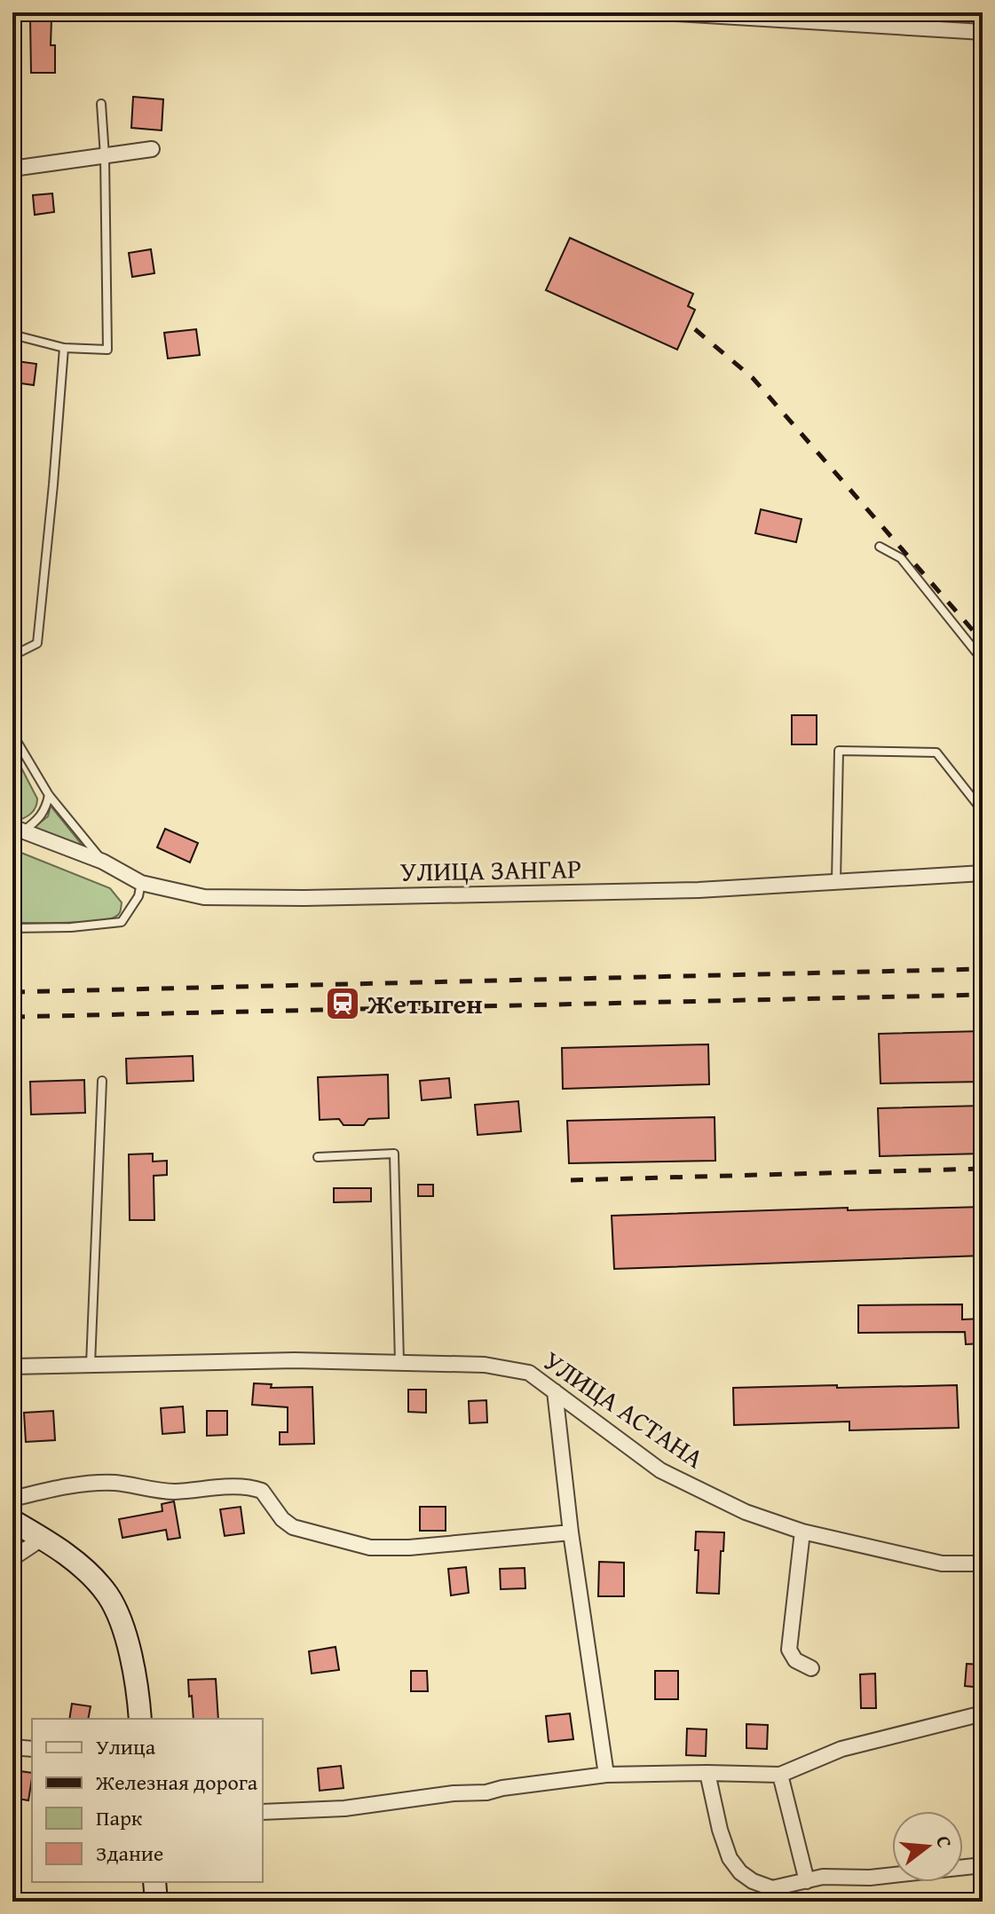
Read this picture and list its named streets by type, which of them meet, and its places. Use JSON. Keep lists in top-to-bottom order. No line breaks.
{"streets":{"street":["УЛИЦА ЗАНГАР","УЛИЦА АСТАНА"]},"places":{"station":["Жетыген"]},"legend":["Улица","Железная дорога","Парк","Здание"],"north":"right"}
